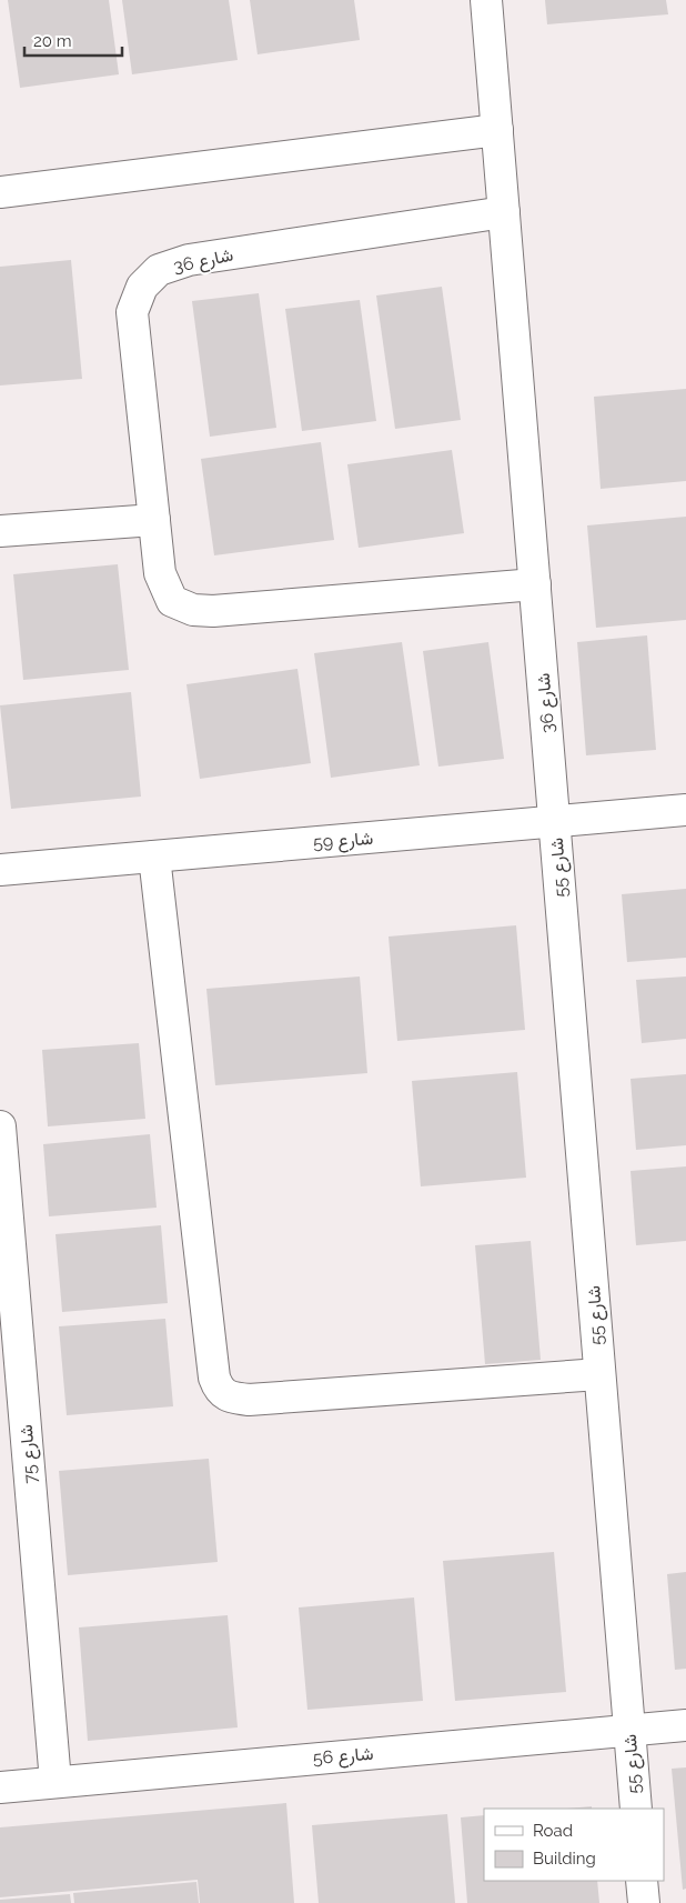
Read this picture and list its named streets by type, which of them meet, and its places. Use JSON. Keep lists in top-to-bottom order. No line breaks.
{"streets":{"street":["شارع 36","شارع 59","شارع 55","شارع 75","شارع 56"]},"crossings":[["شارع 36","شارع 59"],["شارع 36","شارع 55"],["شارع 59","شارع 55"],["شارع 55","شارع 56"],["شارع 75","شارع 56"]],"legend":["Road","Building"],"scale_bar":"20 m"}
